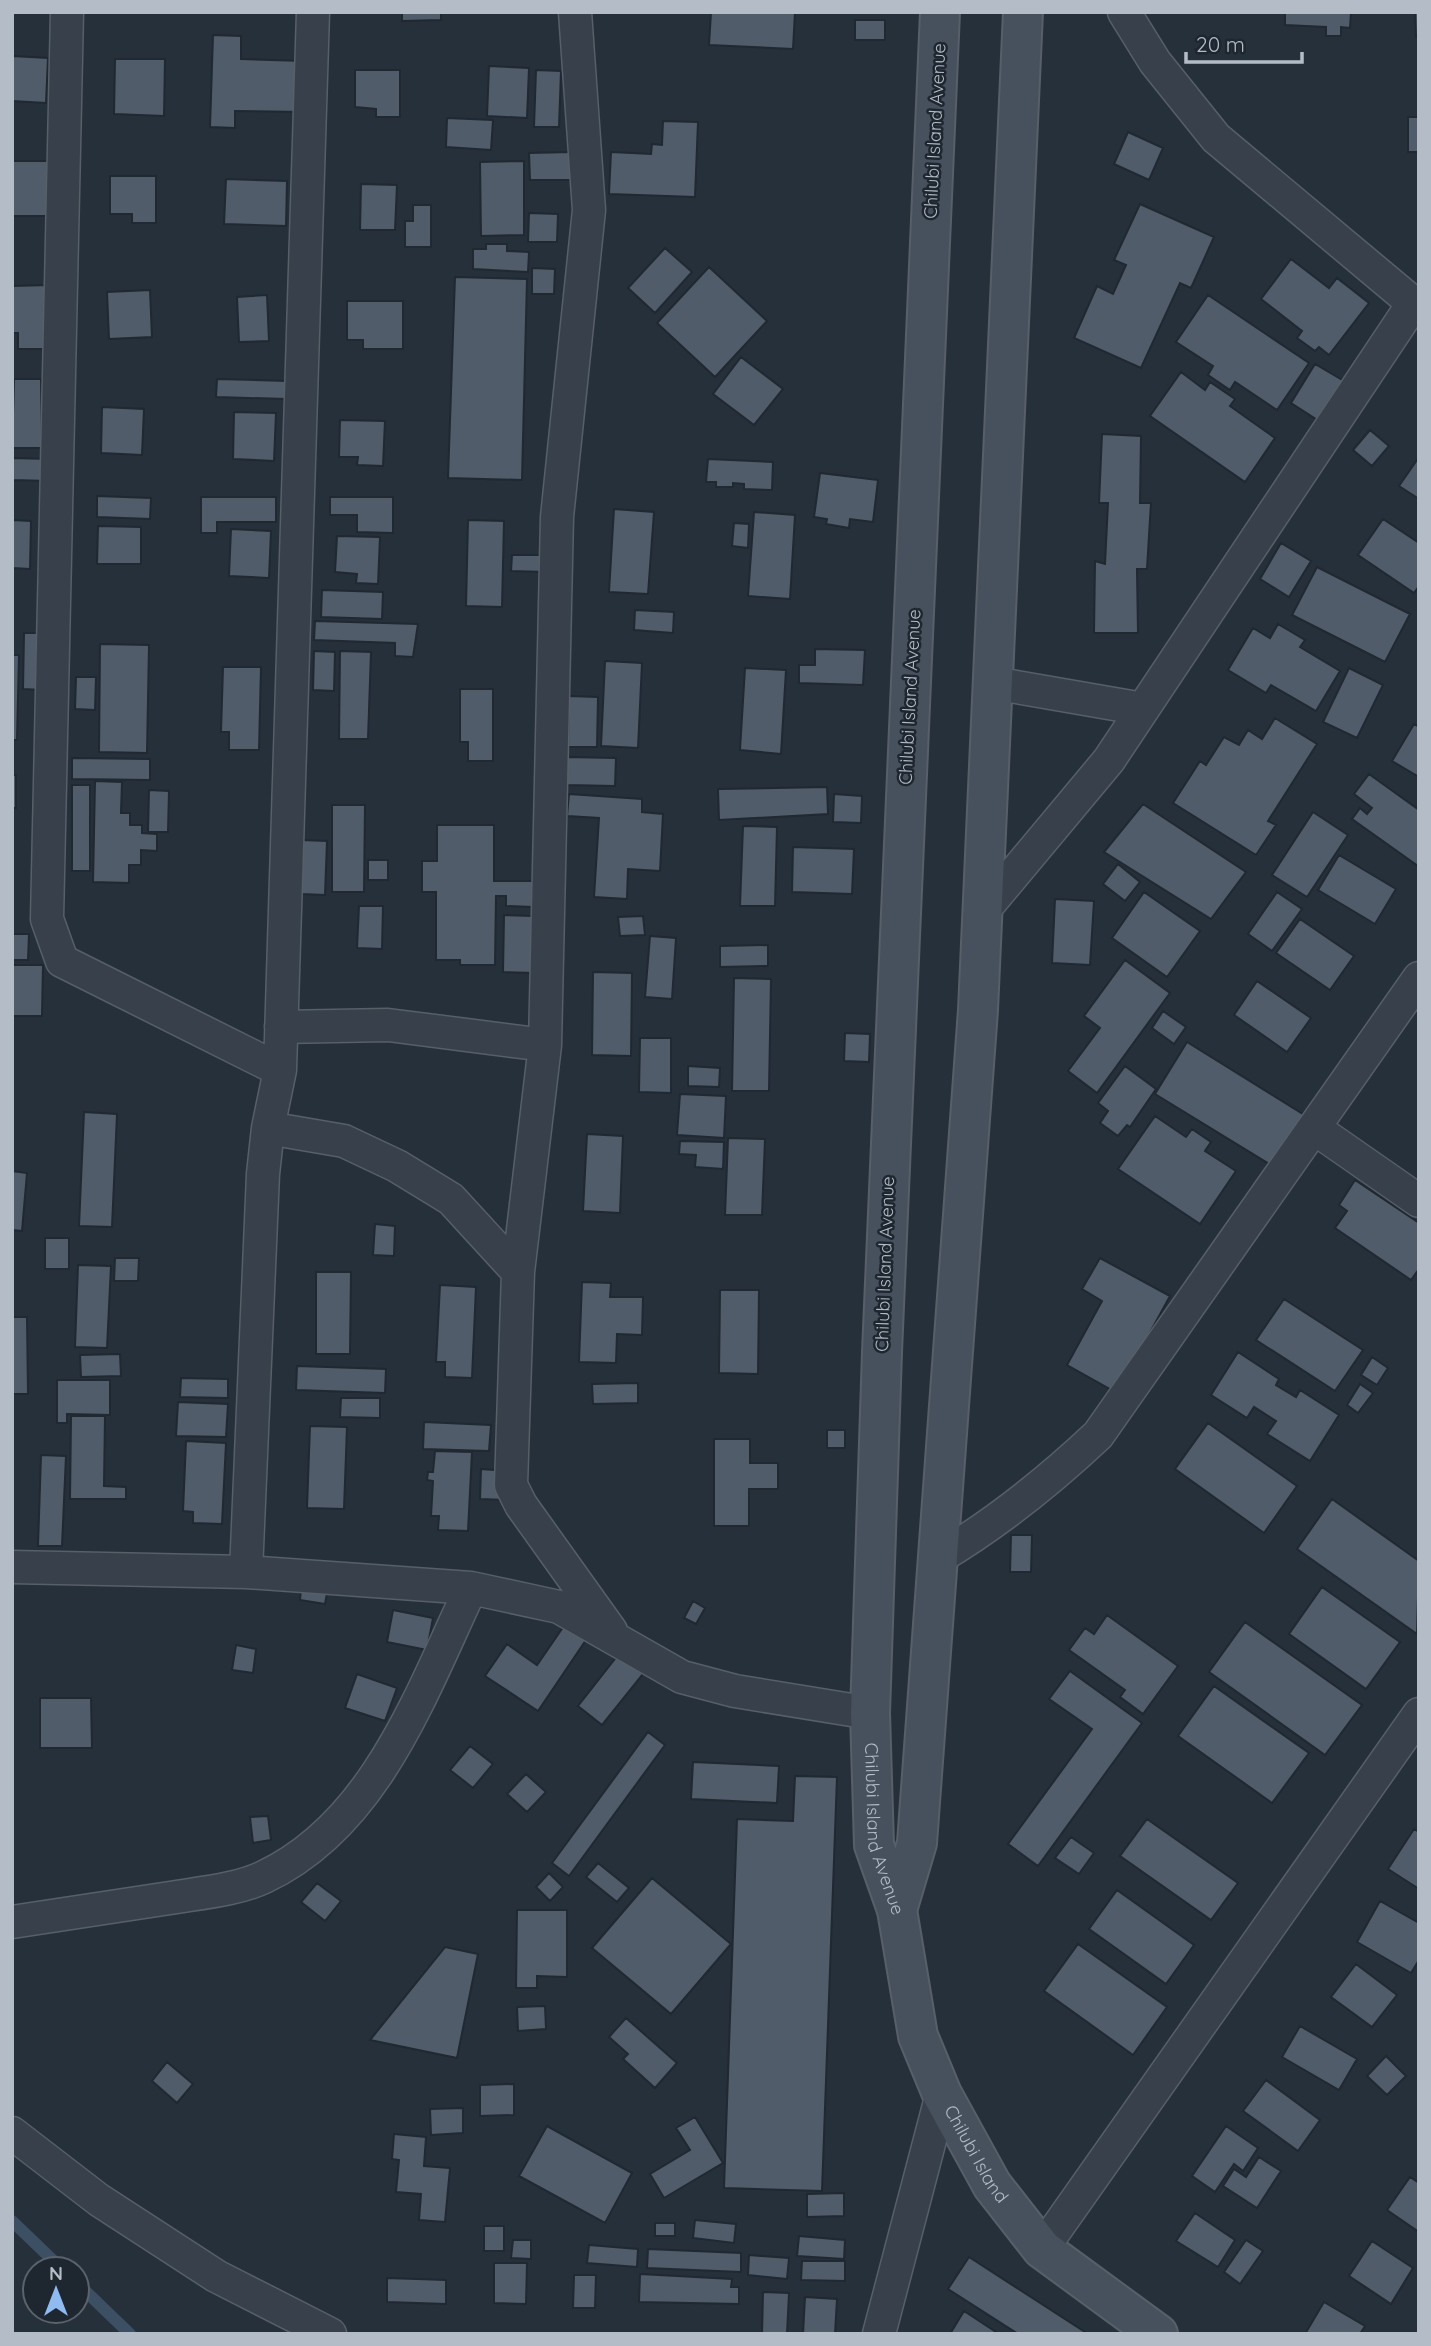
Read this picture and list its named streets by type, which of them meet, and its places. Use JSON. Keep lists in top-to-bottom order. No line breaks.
{"streets":{"street":["Chilubi Island Avenue","Chilubi Island"]},"crossings":[["Chilubi Island Avenue","Chilubi Island"]],"scale_bar":"20 m","north":"top"}
